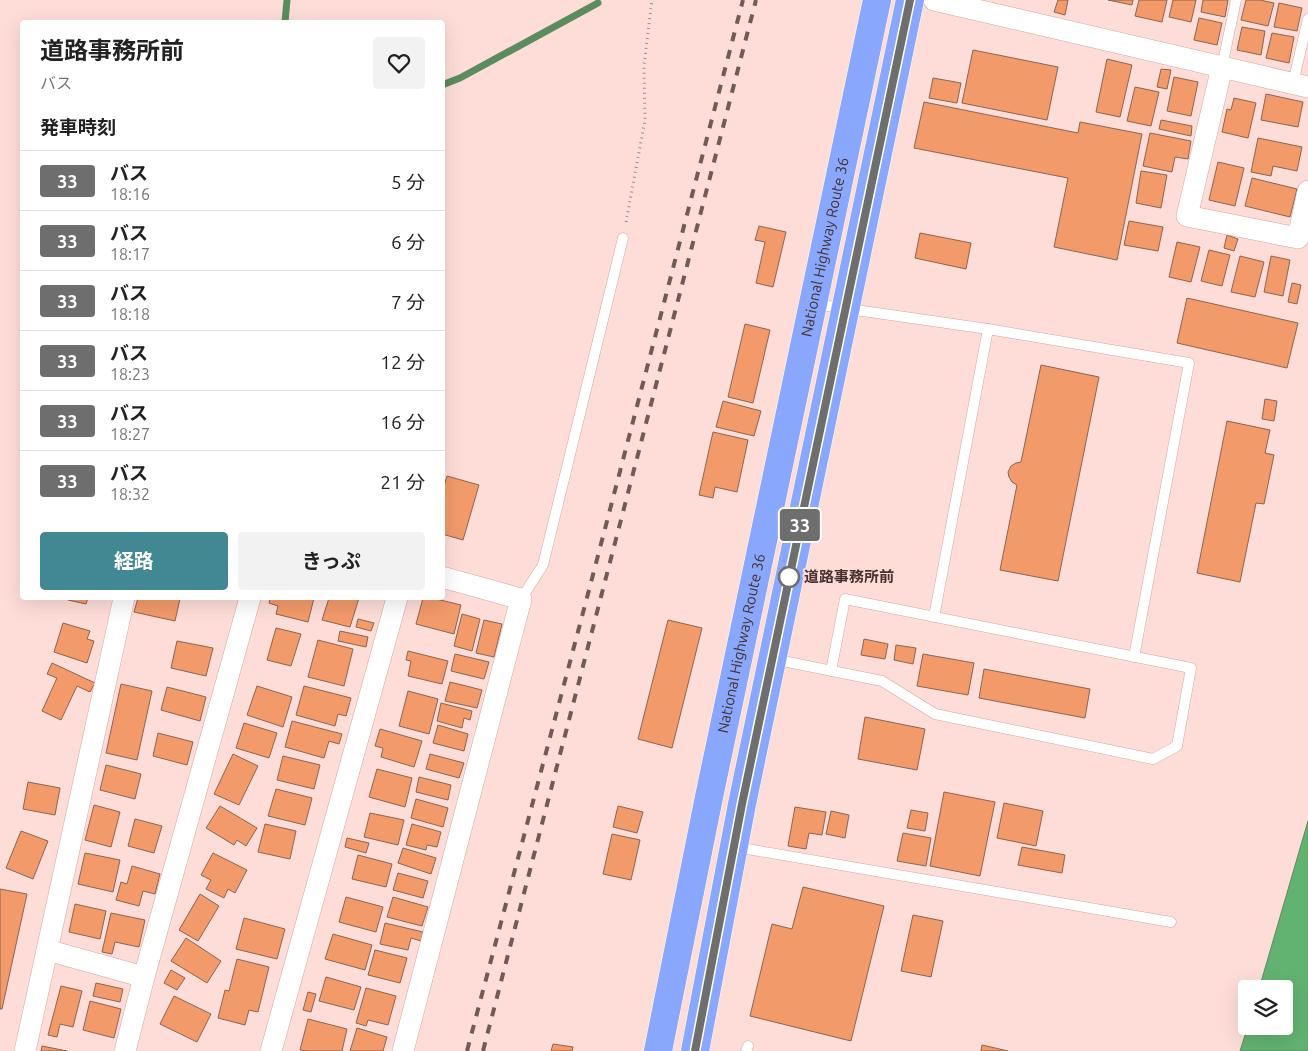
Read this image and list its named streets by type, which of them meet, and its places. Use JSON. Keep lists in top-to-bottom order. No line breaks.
{"streets":{"highway":["National Highway Route 36"]},"places":["道路事務所前"],"lines":["bus line 33"],"page":{"on_map":"33","heading":[["道路事務所前","バス"],"発車時刻"],"list":[{"mark":"33","name":"バス","note":"18:16","value":"5 分"},{"mark":"33","name":"バス","note":"18:17","value":"6 分"},{"mark":"33","name":"バス","note":"18:18","value":"7 分"},{"mark":"33","name":"バス","note":"18:23","value":"12 分"},{"mark":"33","name":"バス","note":"18:27","value":"16 分"},{"mark":"33","name":"バス","note":"18:32","value":"21 分"}],"buttons":["経路","きっぷ"]}}
